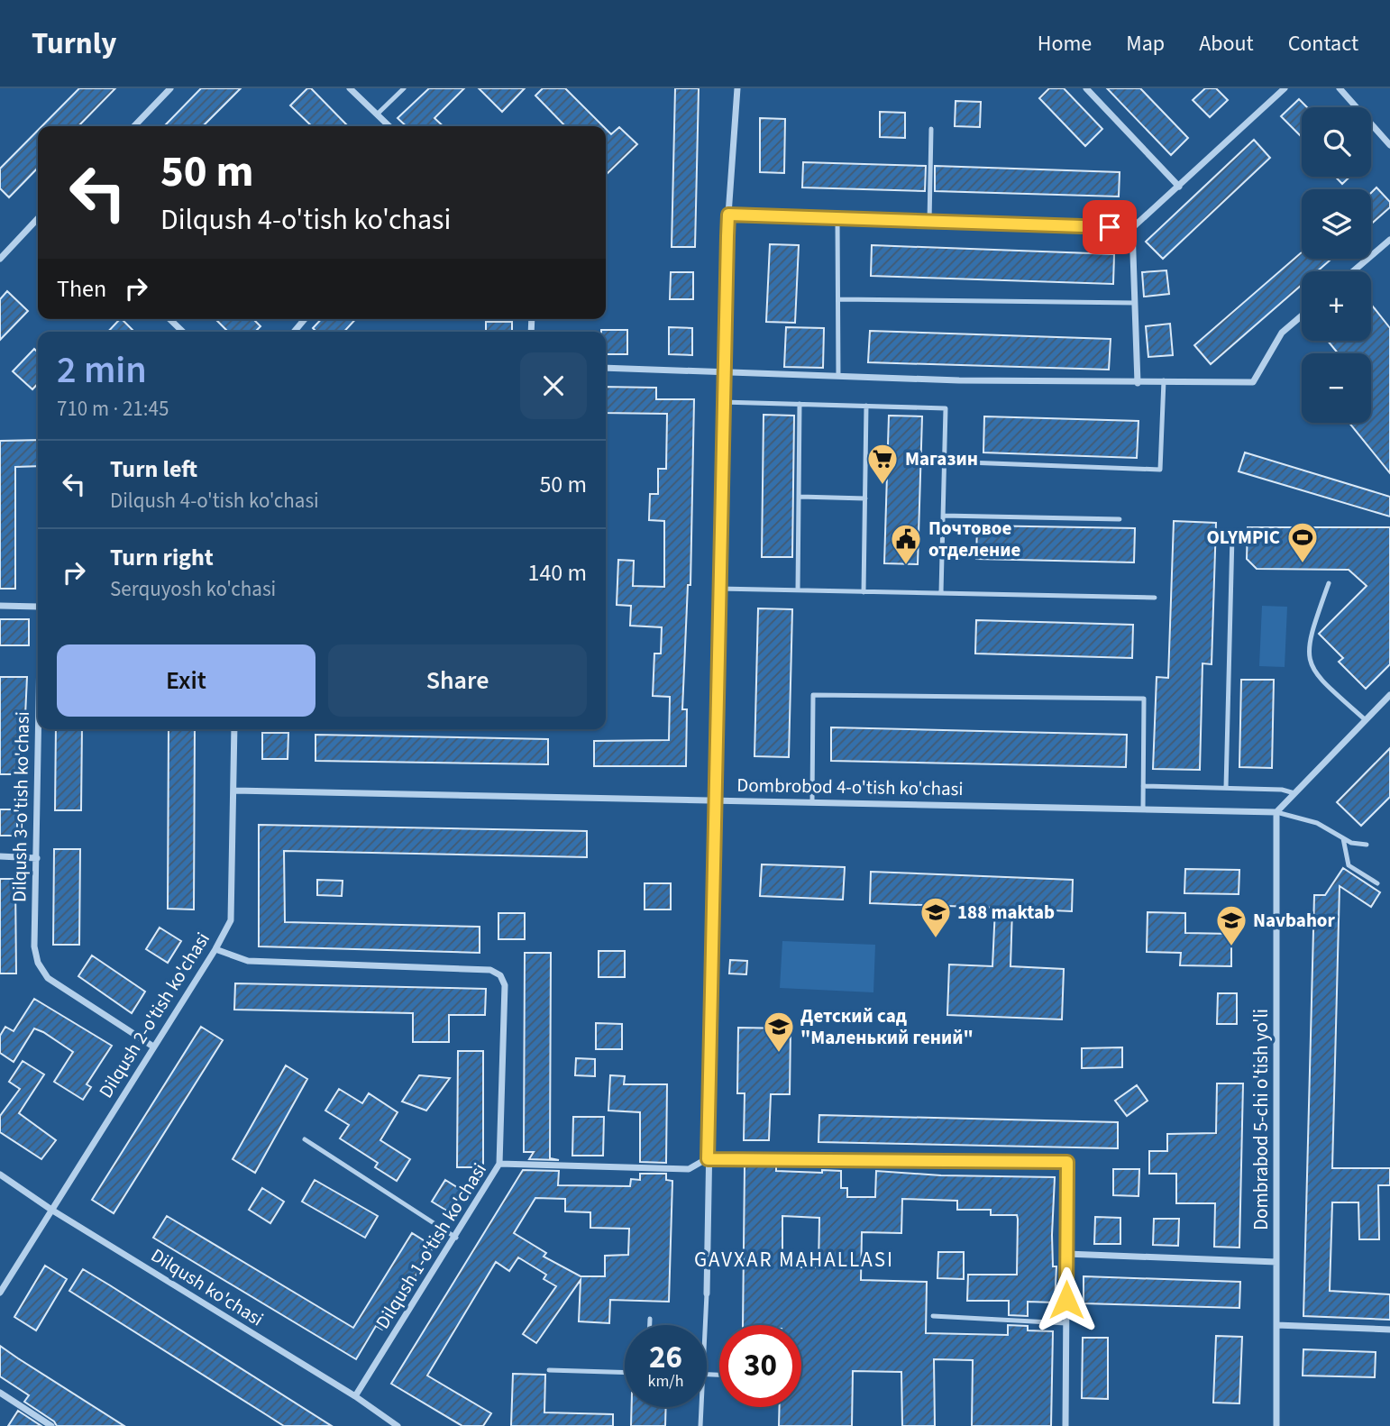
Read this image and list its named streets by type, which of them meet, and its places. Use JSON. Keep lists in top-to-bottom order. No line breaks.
{"streets":{"street":["Dombrobod 4-o'tish ko'chasi","Dilqush 3-o'tish ko'chasi","Dilqush 2-o'tish ko'chasi","Dombrabod 5-chi o'tish yo'li","Dilqush 1-o'tish ko'chasi","Dilqush ko'chasi"]},"crossings":[["Dombrobod 4-o'tish ko'chasi","Dilqush 2-o'tish ko'chasi"],["Dombrobod 4-o'tish ko'chasi","Dombrabod 5-chi o'tish yo'li"],["Dilqush 3-o'tish ko'chasi","Dilqush 2-o'tish ko'chasi"],["Dilqush 2-o'tish ko'chasi","Dilqush 1-o'tish ko'chasi"],["Dilqush 2-o'tish ko'chasi","Dilqush ko'chasi"],["Dilqush 1-o'tish ko'chasi","Dilqush ko'chasi"]],"districts":["GAVXAR MAHALLASI"],"places":{"supermarket":["Магазин"],"sports":["OLYMPIC"],"public building":["Почтовое отделение"],"school or university":["188 maktab","Navbahor","Детский сад \"Маленький гений\""]},"page":{"header":"Turnly","nav":["Home","Map","About","Contact"],"map_buttons":["+","−"],"turn":["50 m","Dilqush 4-o'tish ko'chasi"],"then":"Then","heading":["2 min","710 m · 21:45"],"list":[{"name":"Turn left","note":"Dilqush 4-o'tish ko'chasi","value":"50 m"},{"name":"Turn right","note":"Serquyosh ko'chasi","value":"140 m"}],"buttons":["Exit","Share"],"speed":"26 km/h","limit":"30"}}
